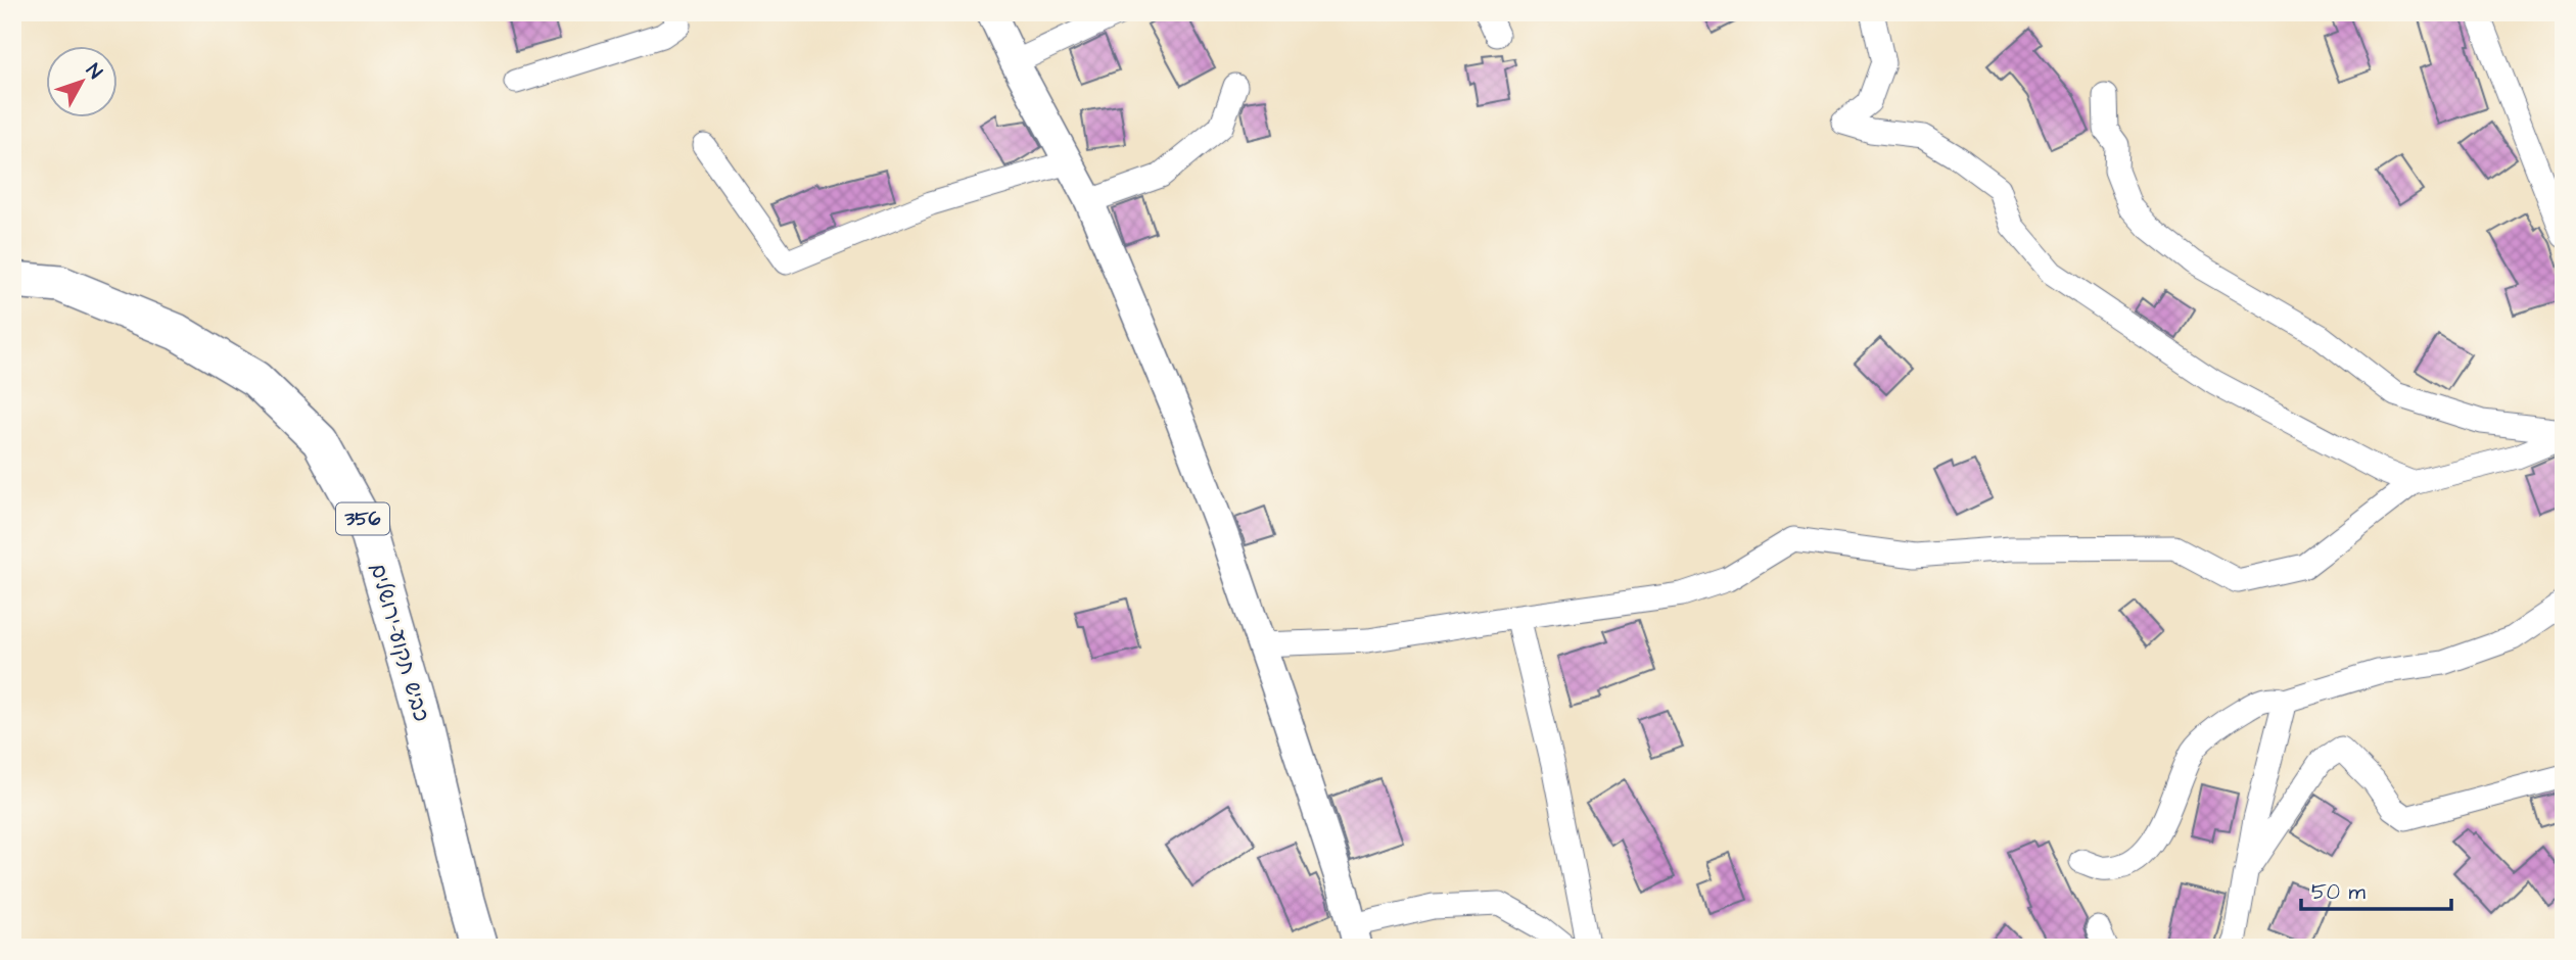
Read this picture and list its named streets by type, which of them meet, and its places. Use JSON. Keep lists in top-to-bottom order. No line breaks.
{"streets":{"main road":["356","כביש תקוע–ירושלים"]},"scale_bar":"50 m","north":"top right"}
